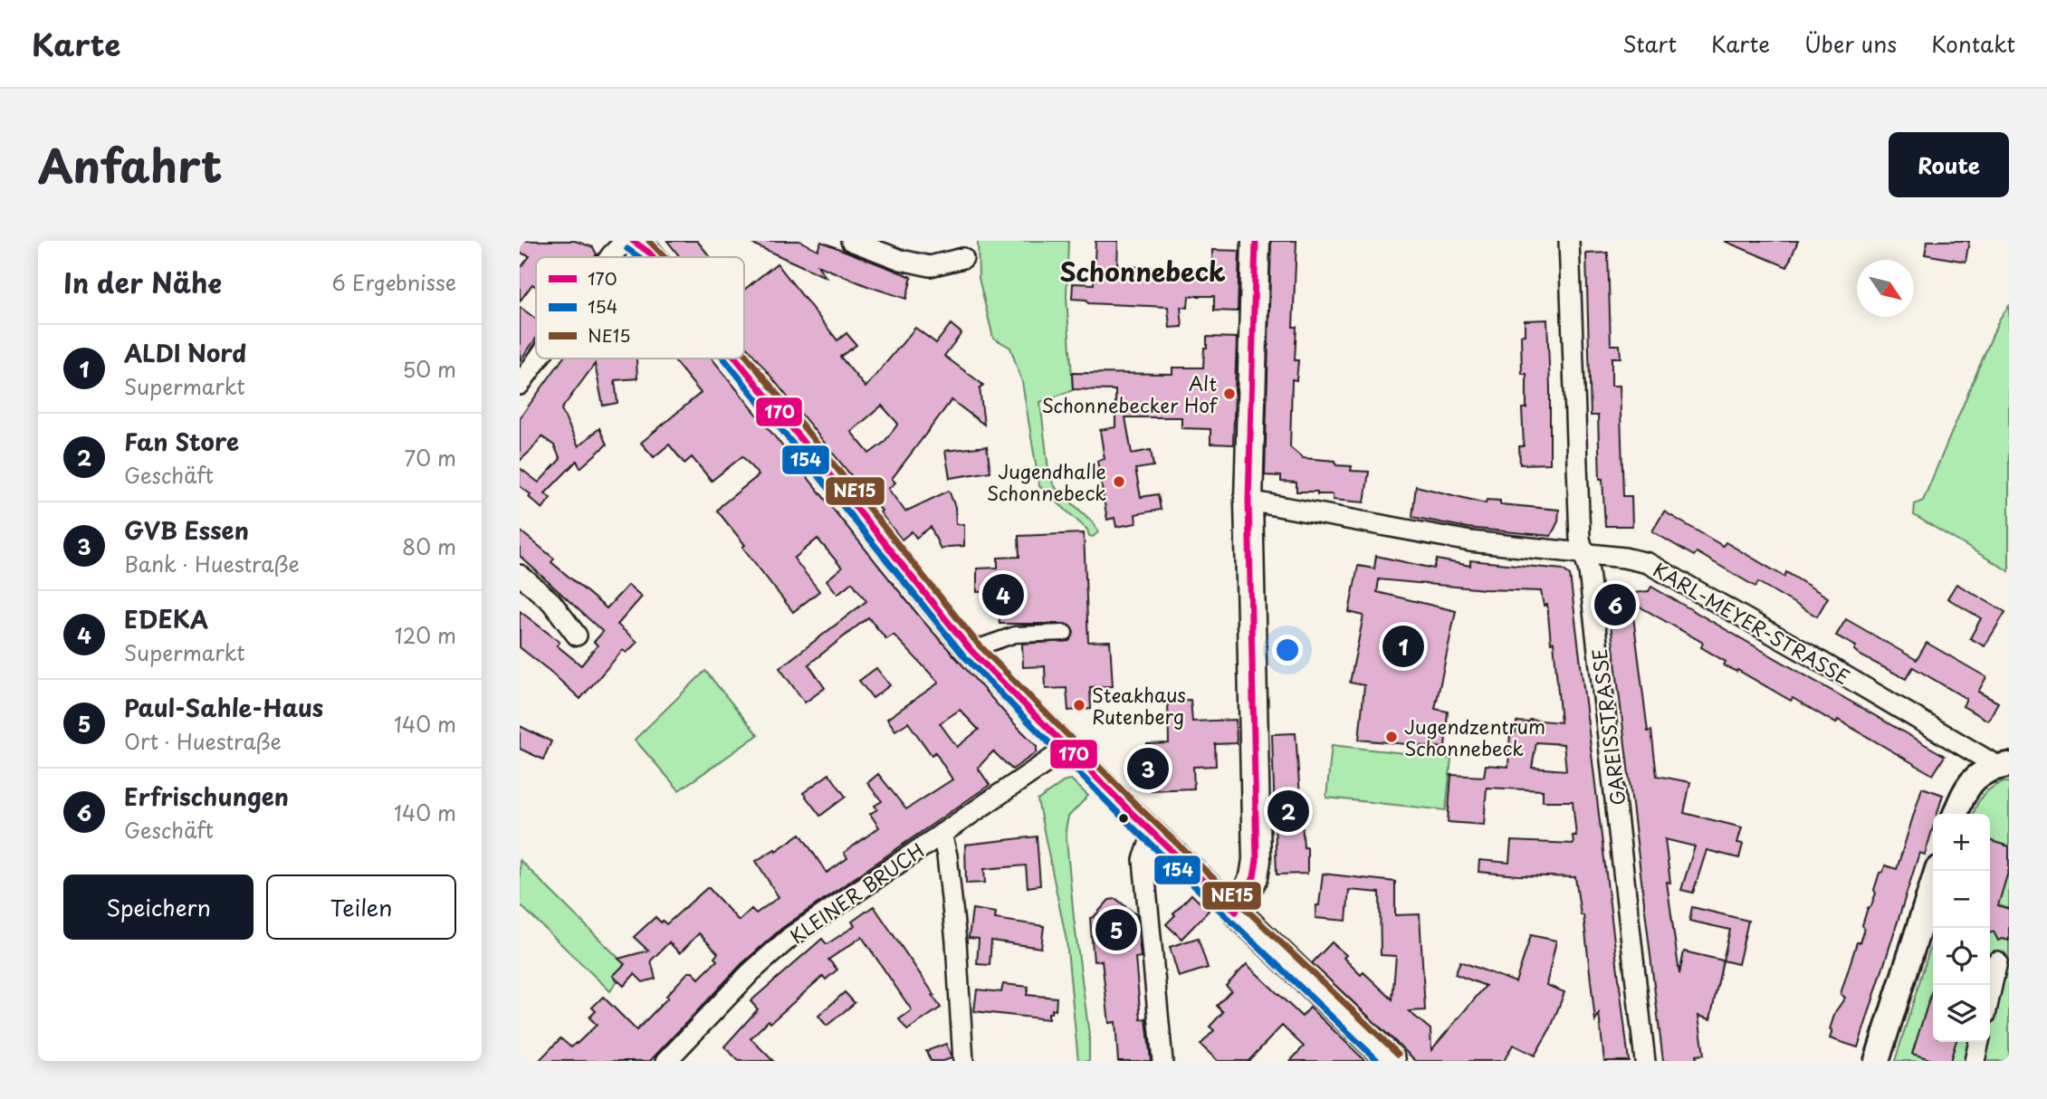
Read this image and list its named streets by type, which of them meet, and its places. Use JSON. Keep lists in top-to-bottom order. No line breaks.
{"streets":{"street":["KARL-MEYER-STRASSE","GAREISSTRASSE","KLEINER BRUCH"]},"crossings":[["KARL-MEYER-STRASSE","GAREISSTRASSE"]],"districts":["Schonnebeck"],"places":["Alt Schonnebecker Hof","Jugendhalle Schonnebeck","Steakhaus Rutenberg","Jugendzentrum Schonnebeck"],"lines":["transit line 170","transit line NE15","transit line 154"],"legend":["170","154","NE15"],"north":"bottom right","page":{"header":"Karte","nav":["Start","Karte","Über uns","Kontakt"],"title":"Anfahrt","buttons":["Route",["Speichern","Teilen"]],"heading":["In der Nähe","6 Ergebnisse"],"list":[{"mark":"1","name":"ALDI Nord","note":"Supermarkt","value":"50 m"},{"mark":"2","name":"Fan Store","note":"Geschäft","value":"70 m"},{"mark":"3","name":"GVB Essen","note":"Bank · Huestraße","value":"80 m"},{"mark":"4","name":"EDEKA","note":"Supermarkt","value":"120 m"},{"mark":"5","name":"Paul-Sahle-Haus","note":"Ort · Huestraße","value":"140 m"},{"mark":"6","name":"Erfrischungen","note":"Geschäft","value":"140 m"}],"pins":["4","6","1","3","2","5"],"map_buttons":["+","−"]}}
